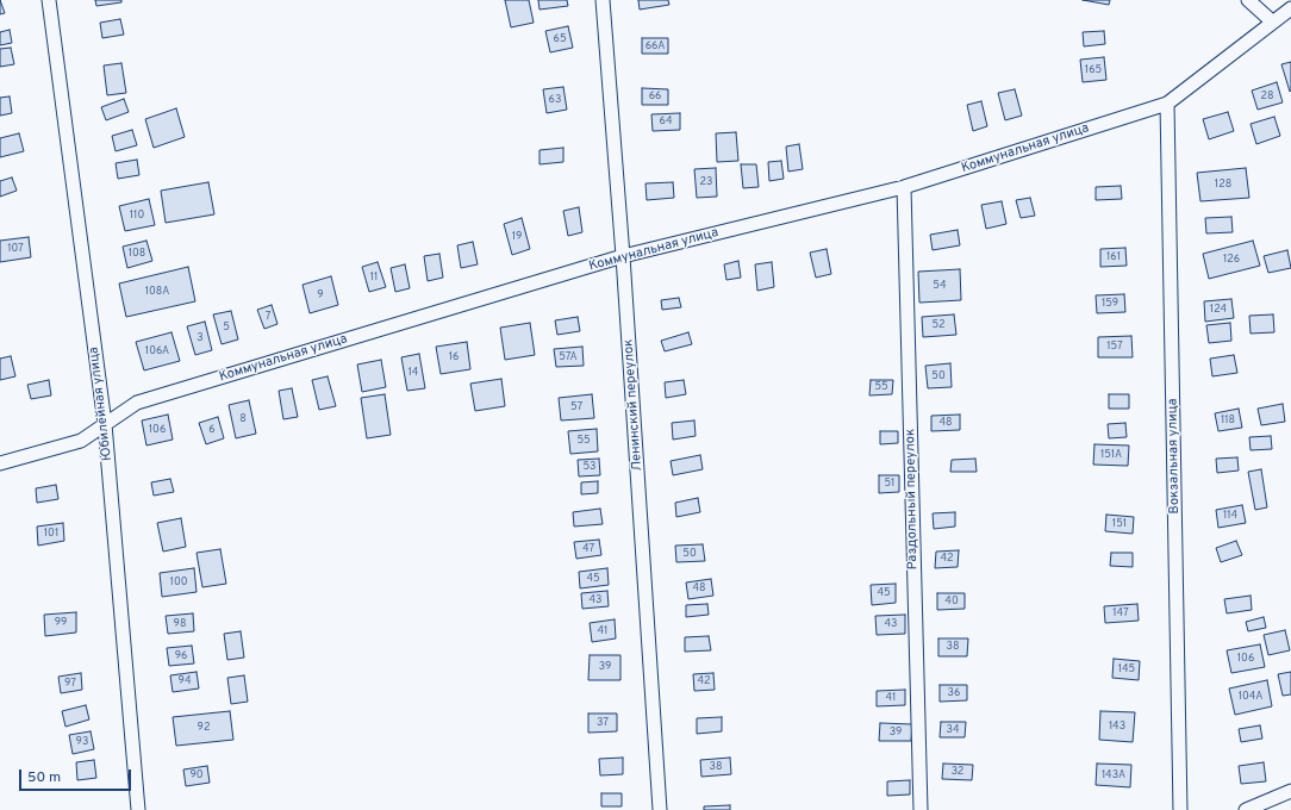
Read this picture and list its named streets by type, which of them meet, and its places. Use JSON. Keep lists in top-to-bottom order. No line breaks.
{"streets":{"street":["Коммунальная улица","Юбилейная улица","Ленинский переулок","Вокзальная улица","Раздольный переулок"]},"crossings":[["Коммунальная улица","Юбилейная улица"],["Коммунальная улица","Ленинский переулок"],["Коммунальная улица","Вокзальная улица"],["Коммунальная улица","Раздольный переулок"]],"house_numbers":["65","66А","165","66","28","63","64","23","128","110","19","107","108","161","126","11","54","108А","9","159","124","7","52","5","3","157","106А","16","57А","14","50","55","57","8","118","48","106","6","55","151А","53","51","114","151","101","47","50","42","45","100","48","45","43","40","147","99","98","43","41","38","96","106","39","145","94","42","97","36","104А","41","37","143","92","34","39","93","38","32","90","143А"],"scale_bar":"50 m"}
